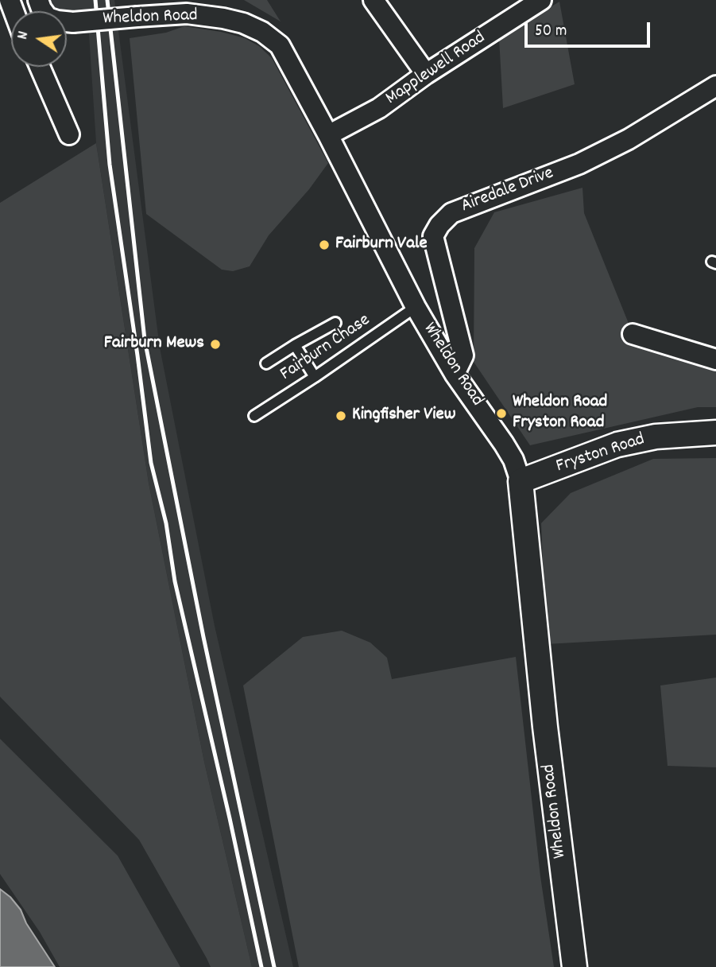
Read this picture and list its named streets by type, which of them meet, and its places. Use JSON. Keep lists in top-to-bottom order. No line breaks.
{"streets":{"street":["Wheldon Road","Mapplewell Road","Airedale Drive","Fryston Road"],"lane":["Fairburn Chase"]},"crossings":[["Wheldon Road","Mapplewell Road"],["Wheldon Road","Airedale Drive"],["Wheldon Road","Fairburn Chase"],["Wheldon Road","Fryston Road"]],"places":["Fairburn Vale","Fairburn Mews","Wheldon Road Fryston Road","Kingfisher View"],"scale_bar":"50 m","north":"left"}
